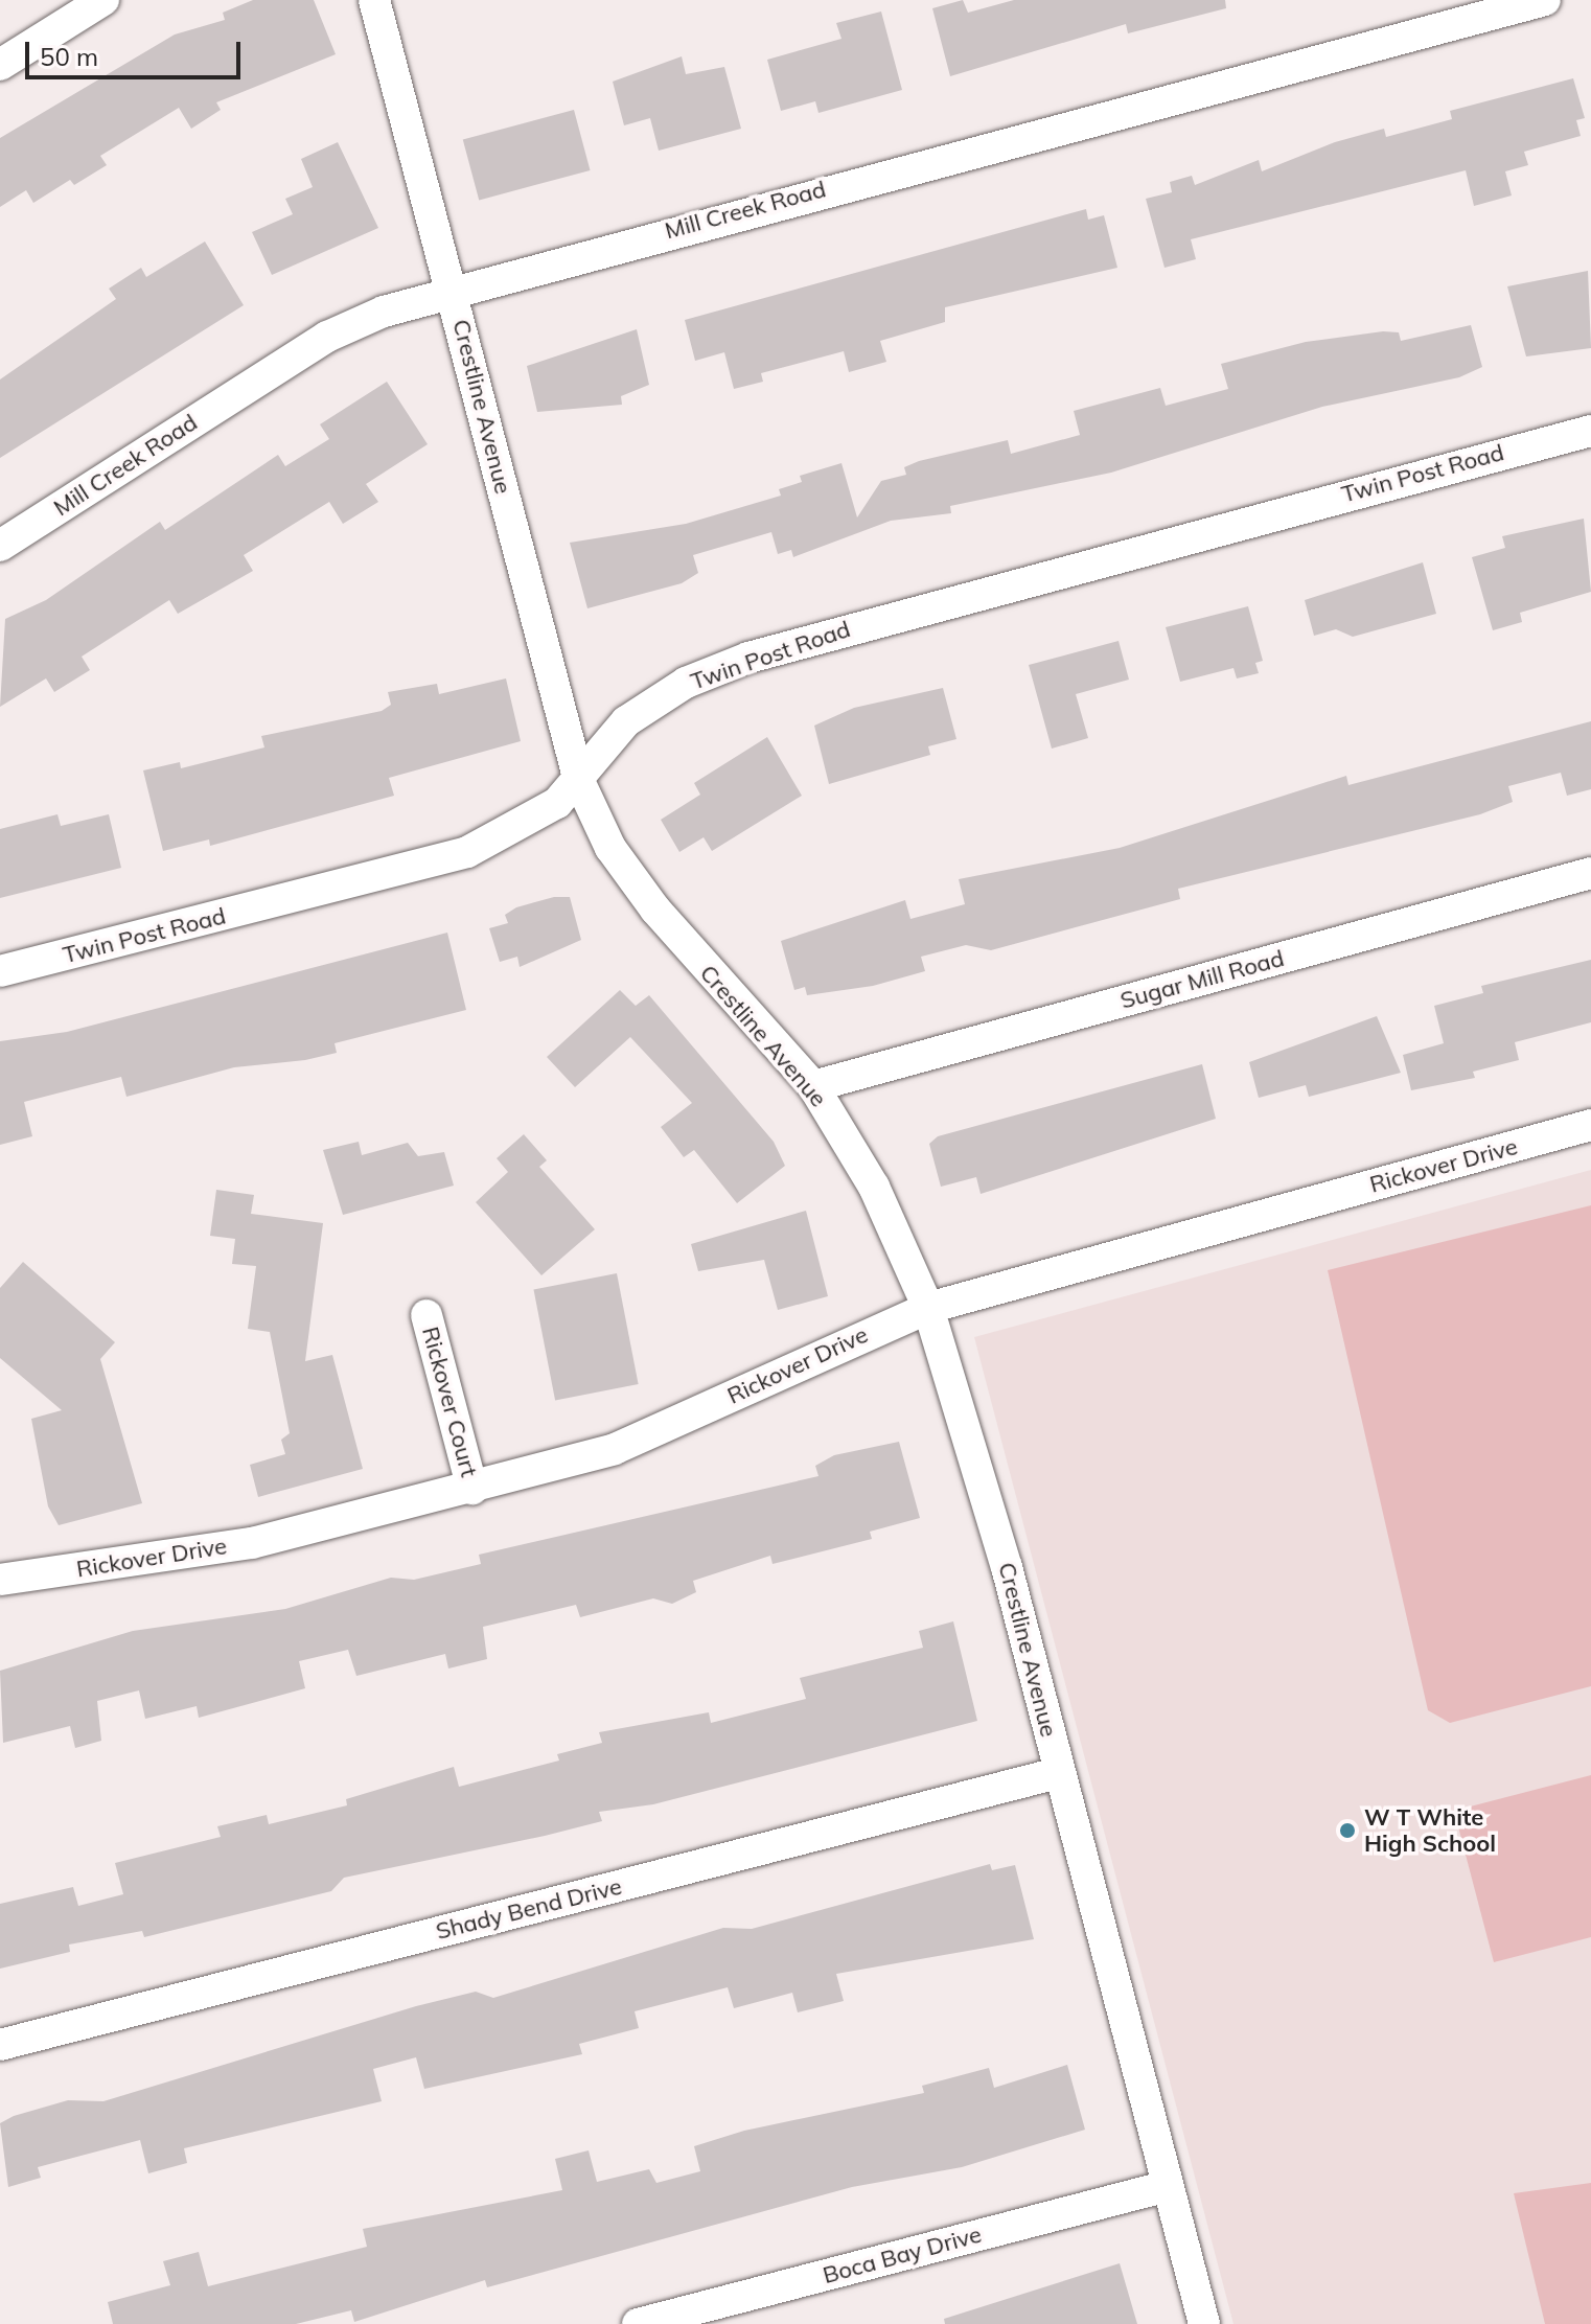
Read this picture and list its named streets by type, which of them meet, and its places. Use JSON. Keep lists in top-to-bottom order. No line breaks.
{"streets":{"street":["Mill Creek Road","Crestline Avenue","Twin Post Road","Sugar Mill Road","Rickover Drive","Rickover Court","Shady Bend Drive","Boca Bay Drive"]},"crossings":[["Mill Creek Road","Crestline Avenue"],["Crestline Avenue","Twin Post Road"],["Crestline Avenue","Sugar Mill Road"],["Crestline Avenue","Rickover Drive"],["Crestline Avenue","Shady Bend Drive"],["Crestline Avenue","Boca Bay Drive"],["Rickover Drive","Rickover Court"]],"places":["W T White High School"],"scale_bar":"50 m"}
